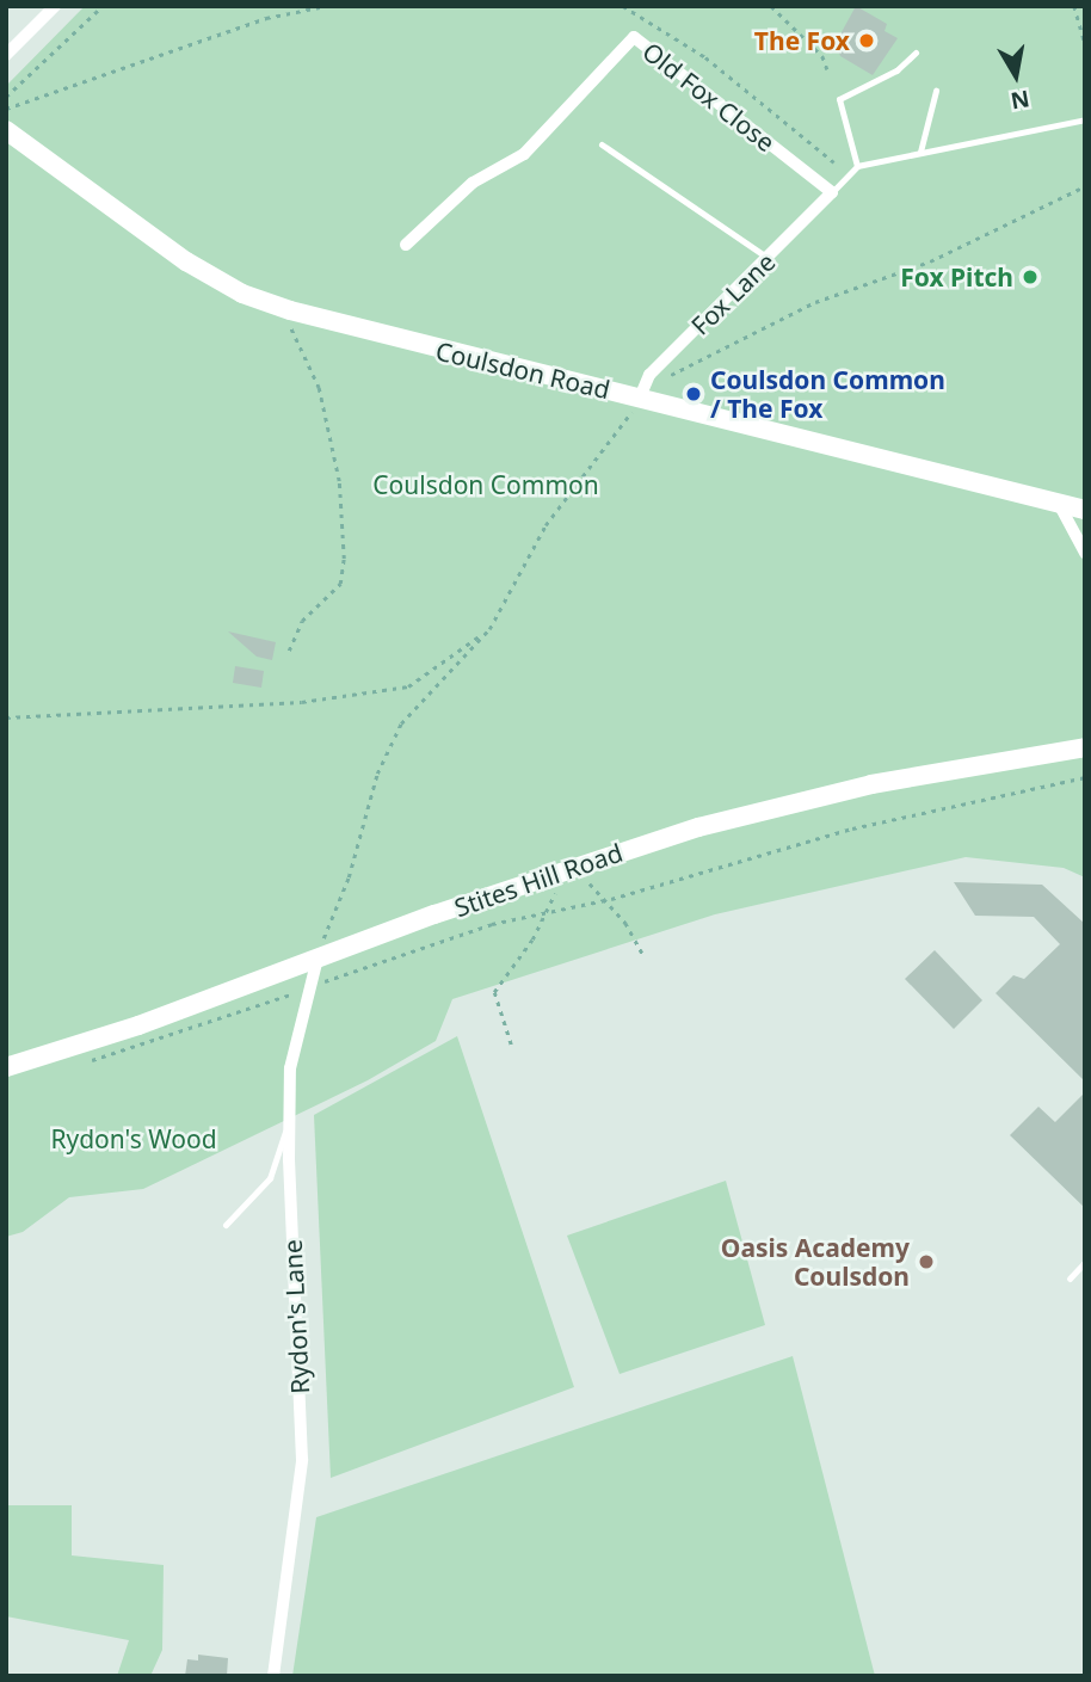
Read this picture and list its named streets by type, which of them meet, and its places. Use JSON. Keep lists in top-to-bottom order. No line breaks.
{"streets":{"main road":["Coulsdon Road","Stites Hill Road"],"street":["Old Fox Close","Fox Lane","Rydon's Lane"]},"crossings":[["Old Fox Close","Fox Lane"],["Fox Lane","Coulsdon Road"],["Stites Hill Road","Rydon's Lane"]],"parks":["Coulsdon Common","Rydon's Wood"],"places":["The Fox","Fox Pitch","Coulsdon Common / The Fox","Oasis Academy Coulsdon"],"north":"bottom"}
